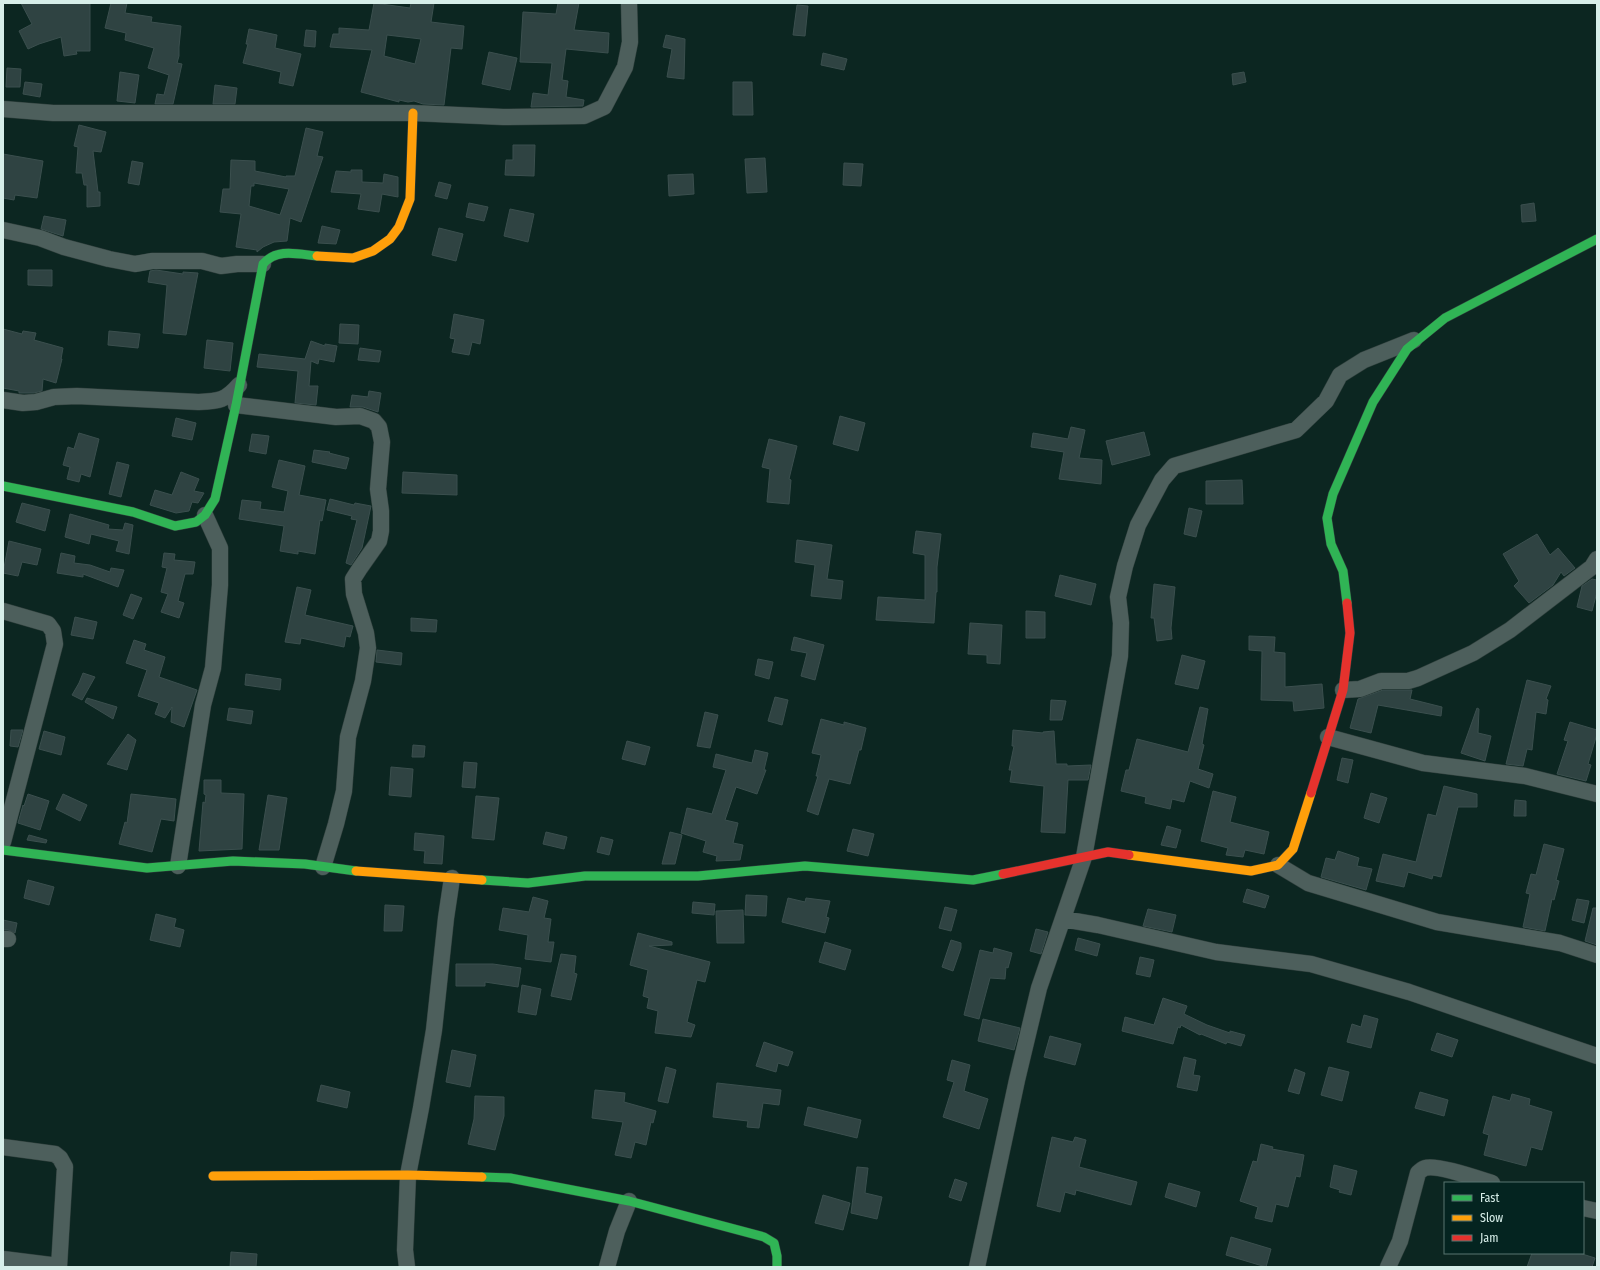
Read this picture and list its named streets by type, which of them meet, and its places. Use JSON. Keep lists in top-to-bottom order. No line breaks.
{"legend":["Fast","Slow","Jam"]}
